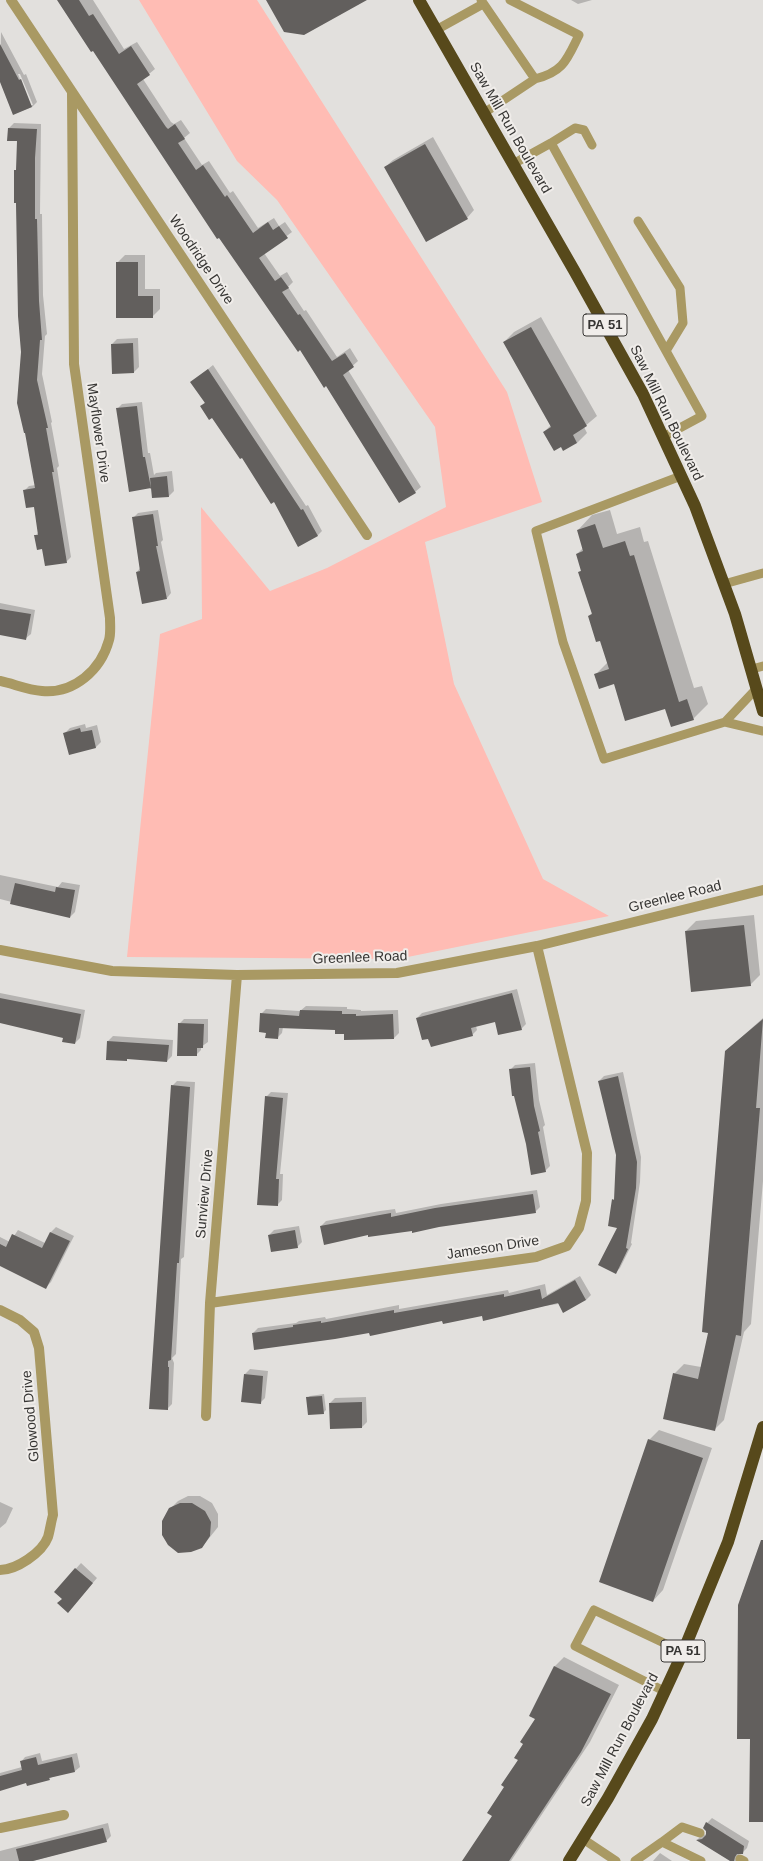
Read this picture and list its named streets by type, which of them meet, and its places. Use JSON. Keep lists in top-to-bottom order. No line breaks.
{"streets":{"highway":["Saw Mill Run Boulevard","PA 51"],"street":["Woodridge Drive","Mayflower Drive","Greenlee Road","Sunview Drive","Jameson Drive","Glowood Drive"]},"crossings":[["Woodridge Drive","Mayflower Drive"],["Greenlee Road","Sunview Drive"],["Greenlee Road","Jameson Drive"],["Sunview Drive","Jameson Drive"]]}
